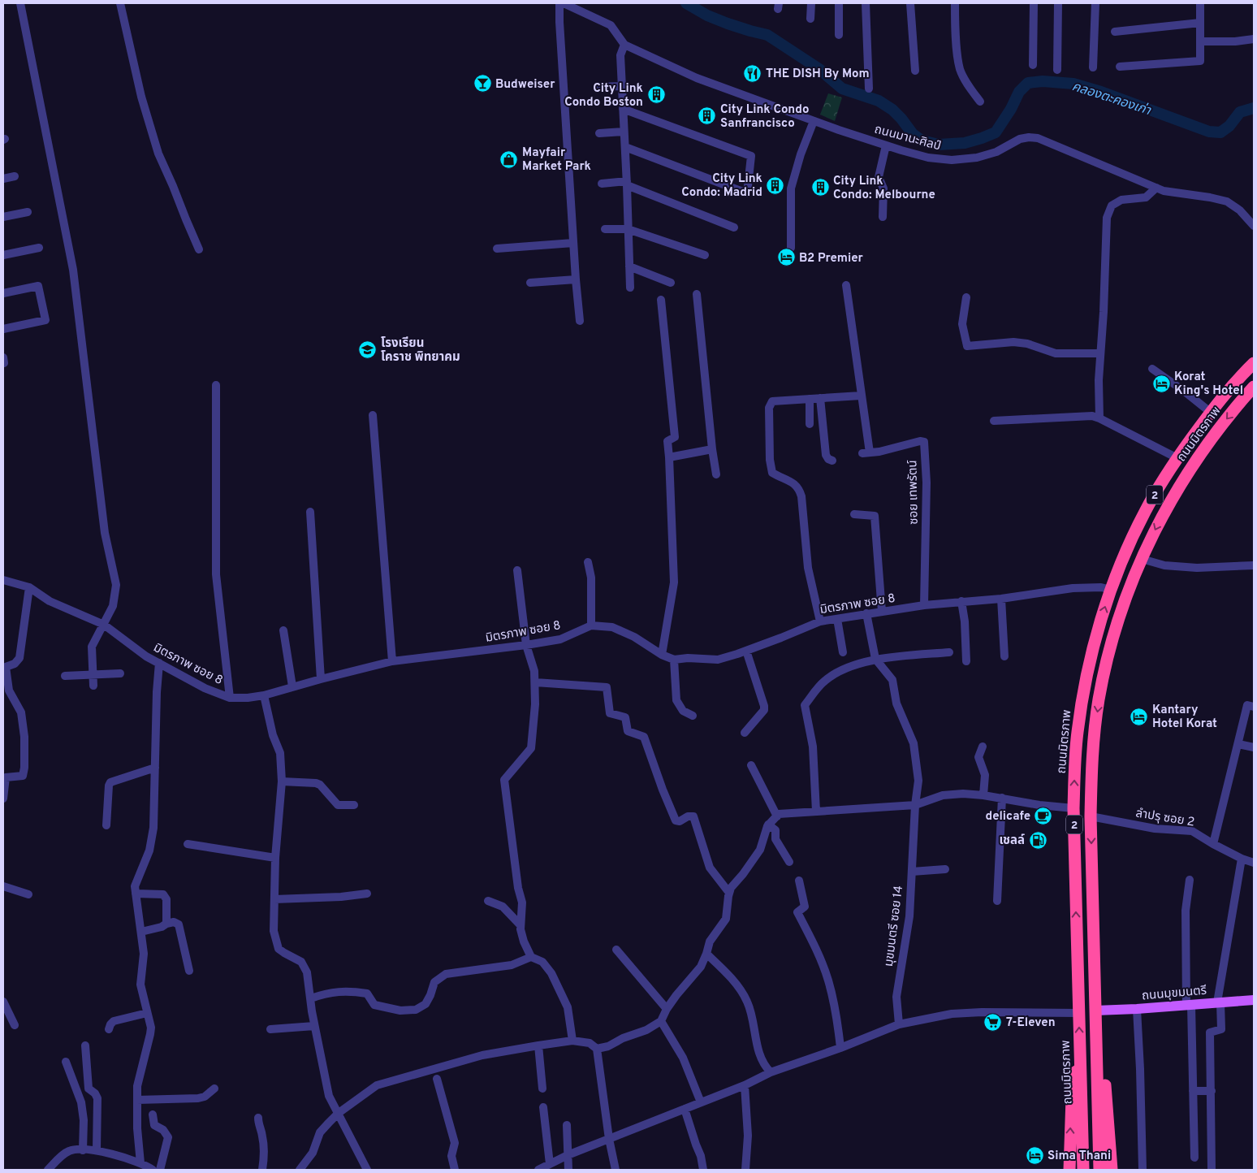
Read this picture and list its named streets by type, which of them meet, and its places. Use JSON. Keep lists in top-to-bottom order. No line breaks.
{"streets":{"highway":["ถนนมิตรภาพ","2"],"main road":["ถนนมุขมนตรี"],"street":["ถนนมานะศิลป์","ซอย เทพรัตน์","มิตรภาพ ซอย 8","ลำปรุ ซอย 2","มุขมนตรี ซอย 14"]},"crossings":[["ถนนมิตรภาพ","มิตรภาพ ซอย 8"],["ถนนมิตรภาพ","ลำปรุ ซอย 2"],["ถนนมิตรภาพ","ถนนมุขมนตรี"],["ซอย เทพรัตน์","มิตรภาพ ซอย 8"]],"water":["คลองตะคองเก่า"],"places":{"restaurant":["THE DISH By Mom"],"bar":["Budweiser"],"building":["City Link Condo Boston","City Link Condo Sanfrancisco","City Link Condo: Madrid","City Link Condo: Melbourne"],"shop":["Mayfair Market Park"],"hotel":["B2 Premier","Korat King's Hotel","Kantary Hotel Korat","Sima Thani"],"school or university":["โรงเรียน โคราช พิทยาคม"],"cafe":["delicafe"],"fuel station":["เชลล์"],"supermarket":["7-Eleven"]}}
